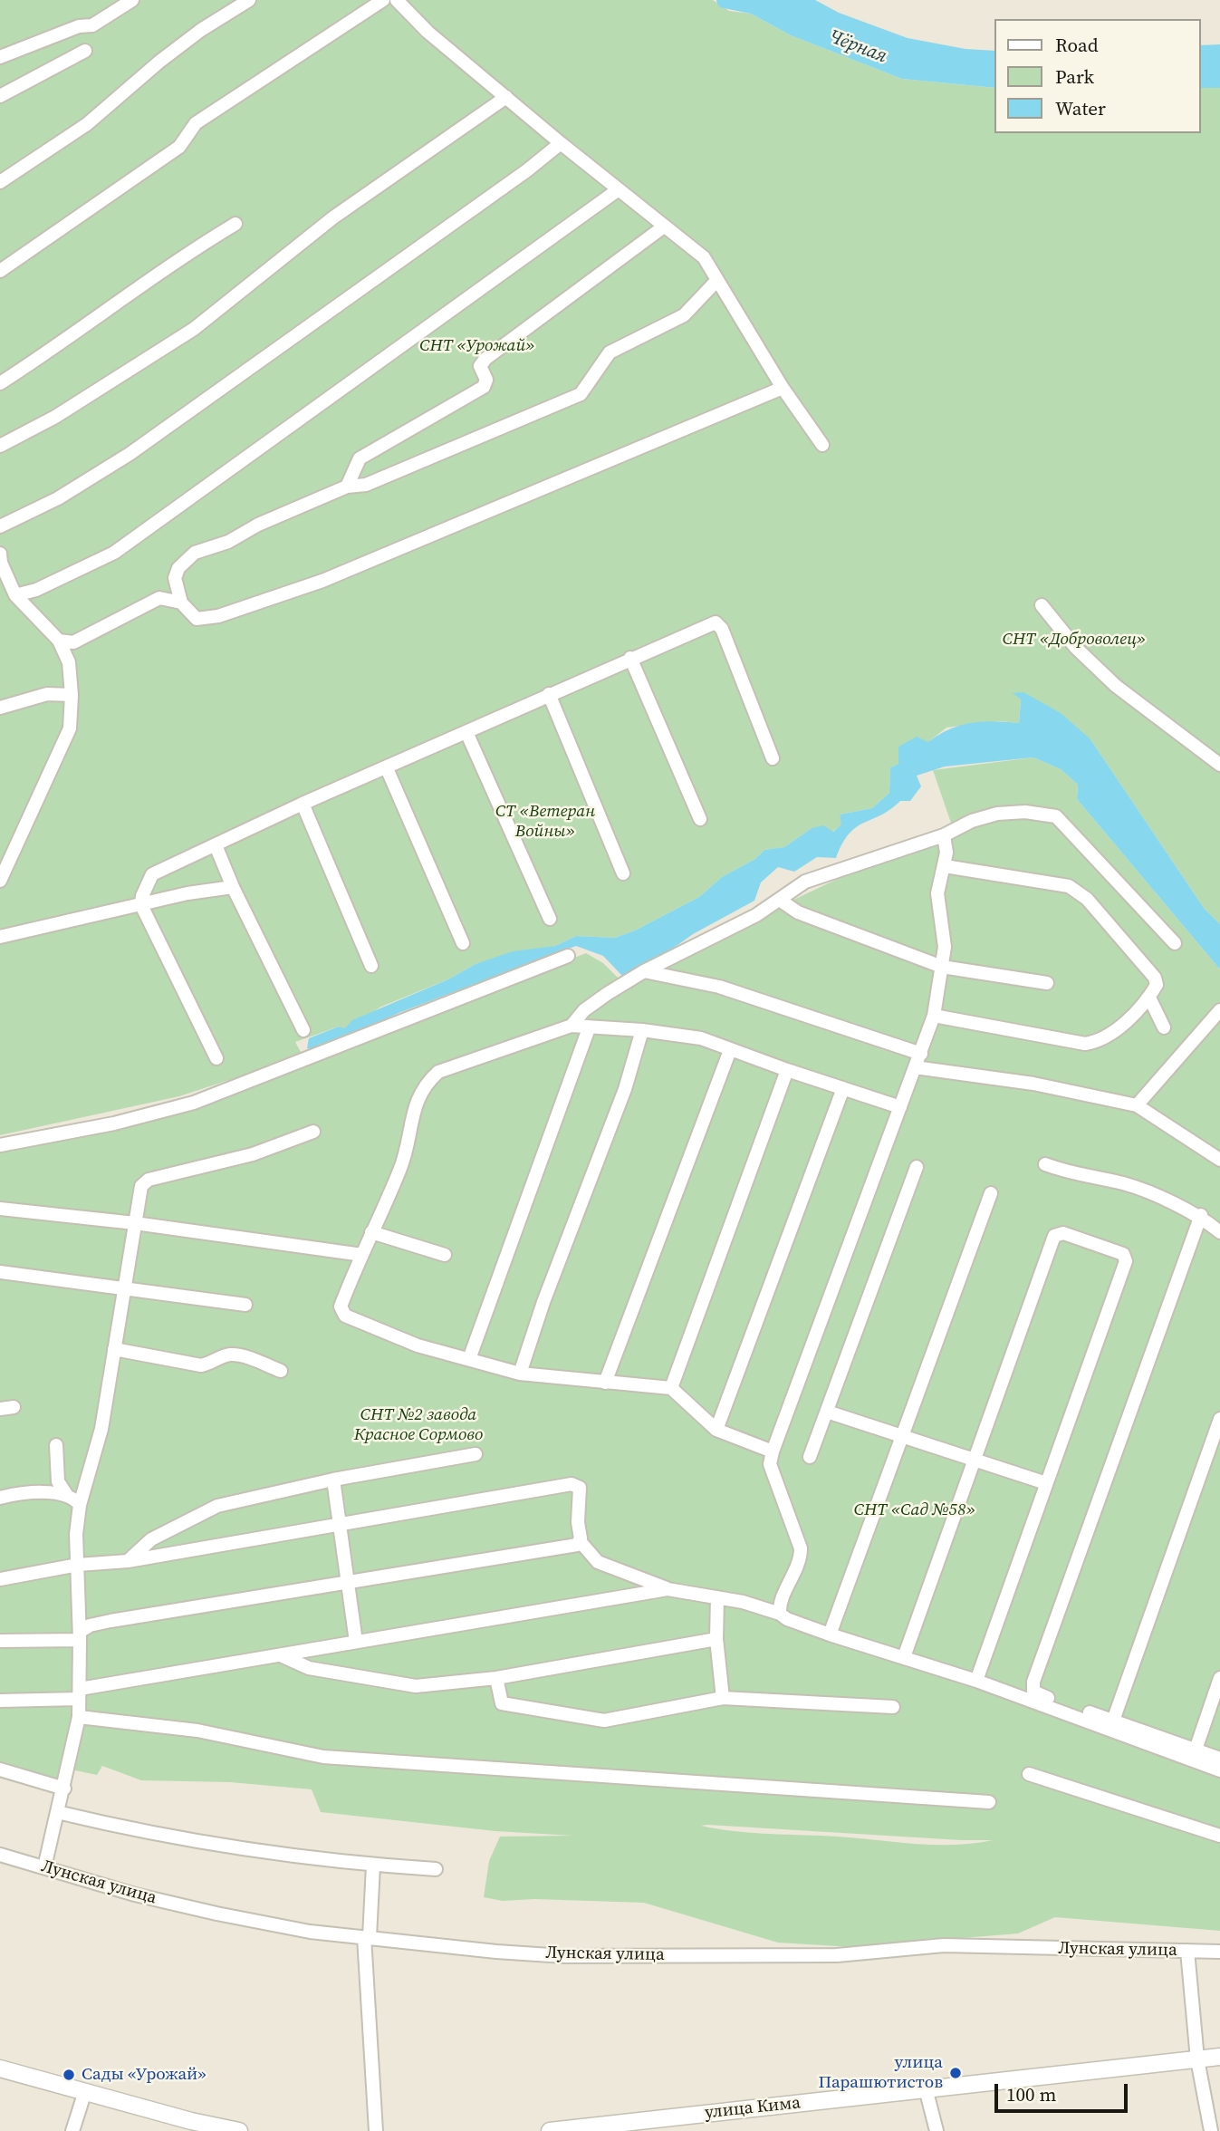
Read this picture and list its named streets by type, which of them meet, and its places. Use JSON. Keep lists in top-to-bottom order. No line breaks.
{"streets":{"main road":["улица Кима"],"street":["Лунская улица"]},"water":["Чёрная"],"parks":["СНТ «Урожай»","СНТ «Доброволец»","СТ «Ветеран Войны»","СНТ №2 завода Красное Сормово","СНТ «Сад №58»"],"places":["улица Парашютистов","Сады «Урожай»"],"legend":["Road","Park","Water"],"scale_bar":"100 m"}
